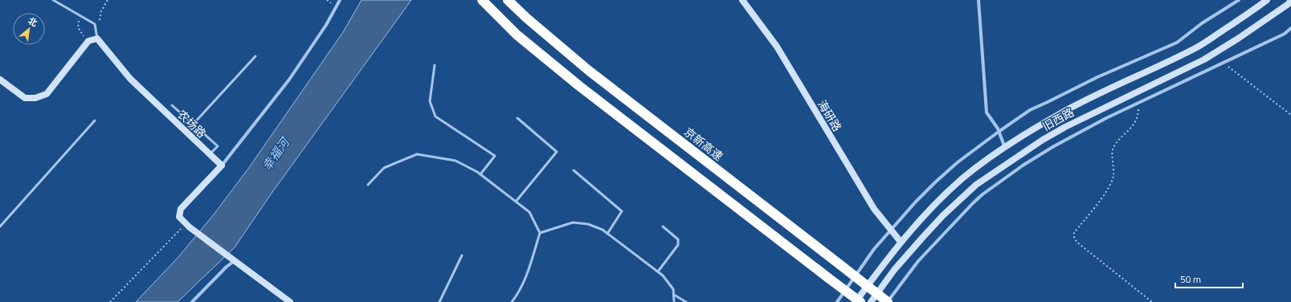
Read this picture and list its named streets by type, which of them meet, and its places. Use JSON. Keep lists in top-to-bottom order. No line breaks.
{"streets":{"highway":["京新高速"],"main road":["海研路","旧西路","农场路"]},"crossings":[["海研路","旧西路"]],"water":["幸福河"],"scale_bar":"50 m","north":"top right"}
